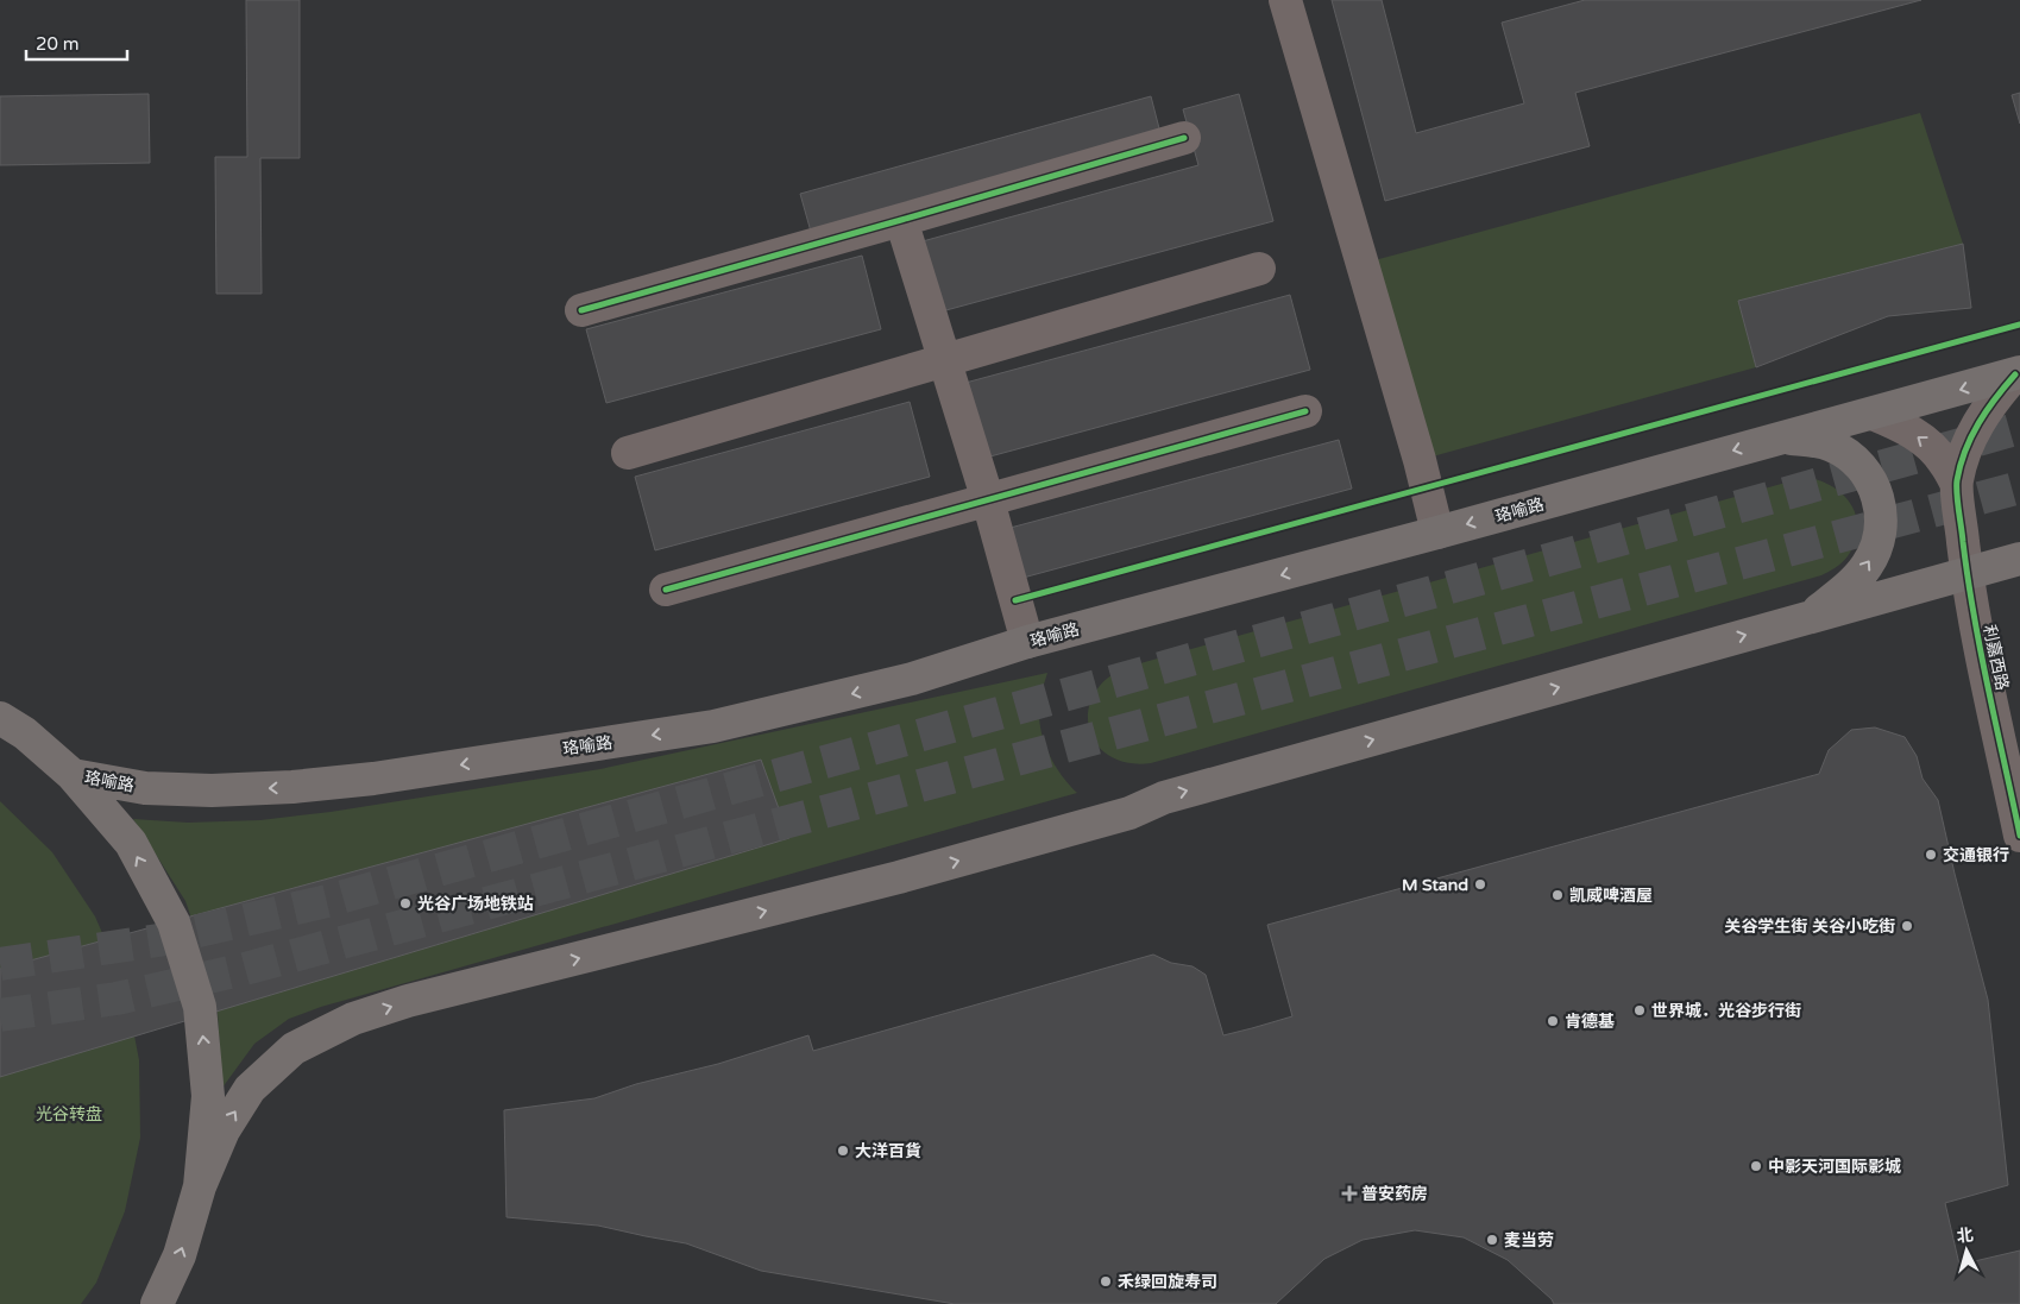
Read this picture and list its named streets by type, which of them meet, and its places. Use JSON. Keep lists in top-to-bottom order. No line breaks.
{"streets":{"highway":["珞喻路"],"street":["利嘉西路"]},"parks":["光谷转盘"],"places":{"other":["交通银行","M Stand","凯威啤酒屋","光谷广场地铁站","关谷学生街 关谷小吃街","世界城．光谷步行街","肯德基","大洋百貨","中影天河国际影城","麦当劳","禾绿回旋寿司"],"health":["普安药房"]},"scale_bar":"20 m","north":"top"}
